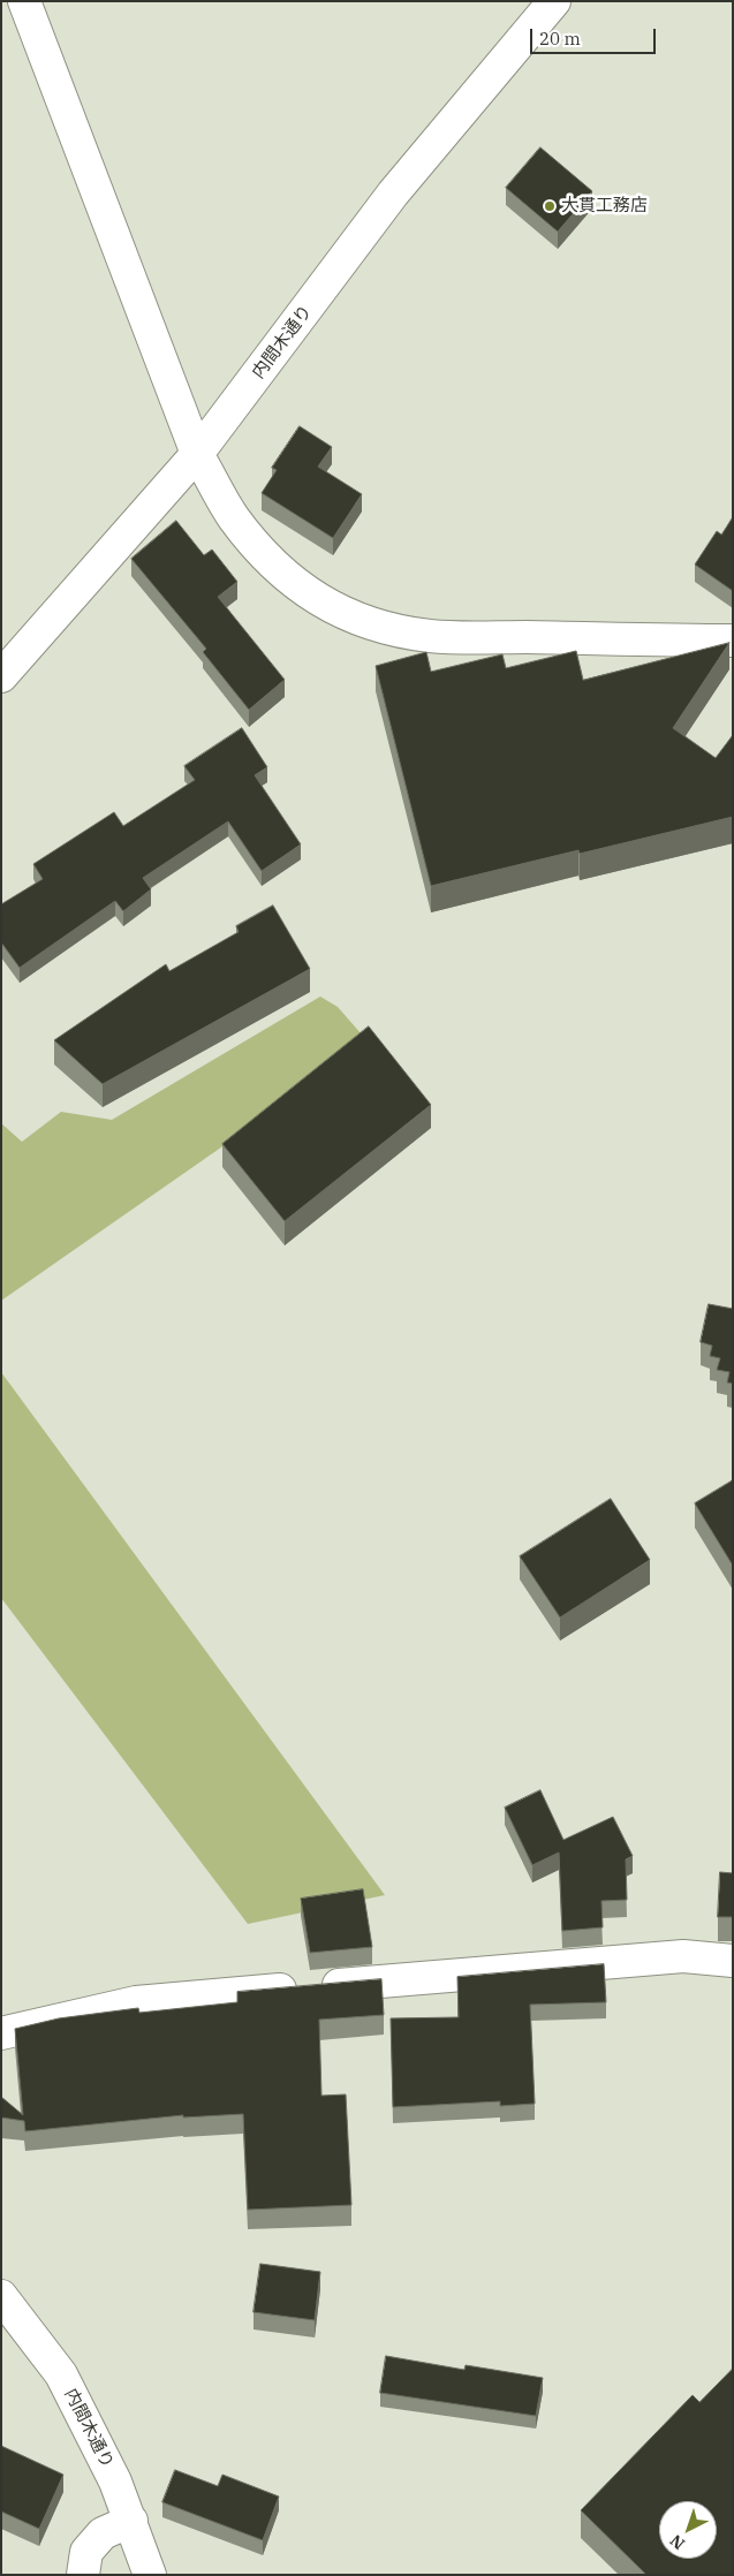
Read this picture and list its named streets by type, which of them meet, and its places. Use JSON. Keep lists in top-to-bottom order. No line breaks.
{"streets":{"street":["内間木通り"]},"places":["大貫工務店"],"scale_bar":"20 m","north":"bottom left"}
